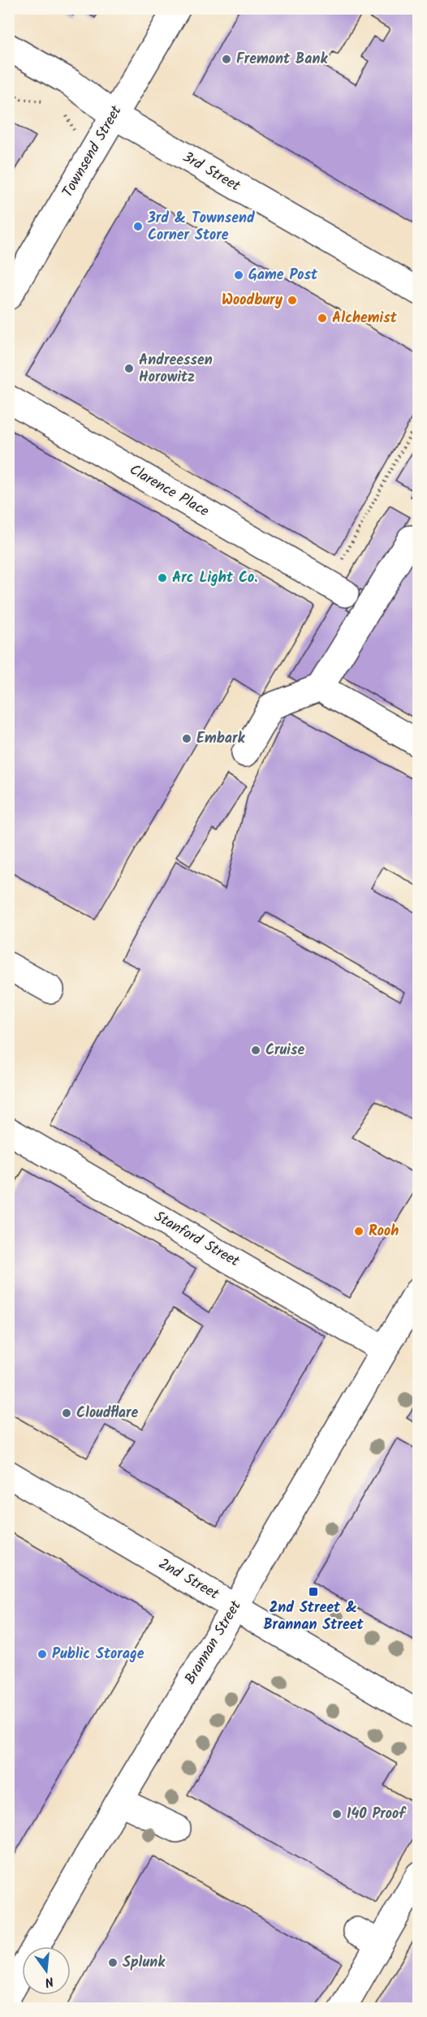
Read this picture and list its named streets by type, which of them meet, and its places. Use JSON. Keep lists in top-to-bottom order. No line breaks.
{"streets":{"street":["Townsend Street","3rd Street","Clarence Place","Stanford Street","2nd Street","Brannan Street"]},"crossings":[["Townsend Street","3rd Street"],["Stanford Street","Brannan Street"],["2nd Street","Brannan Street"]],"places":{"other":["Fremont Bank","3rd & Townsend Corner Store","Game Post","Woodbury","Alchemist","Andreessen Horowitz","Arc Light Co.","Embark","Cruise","Rooh","Cloudflare","Public Storage","140 Proof","Splunk"],"transit":["2nd Street & Brannan Street"]},"north":"bottom"}
